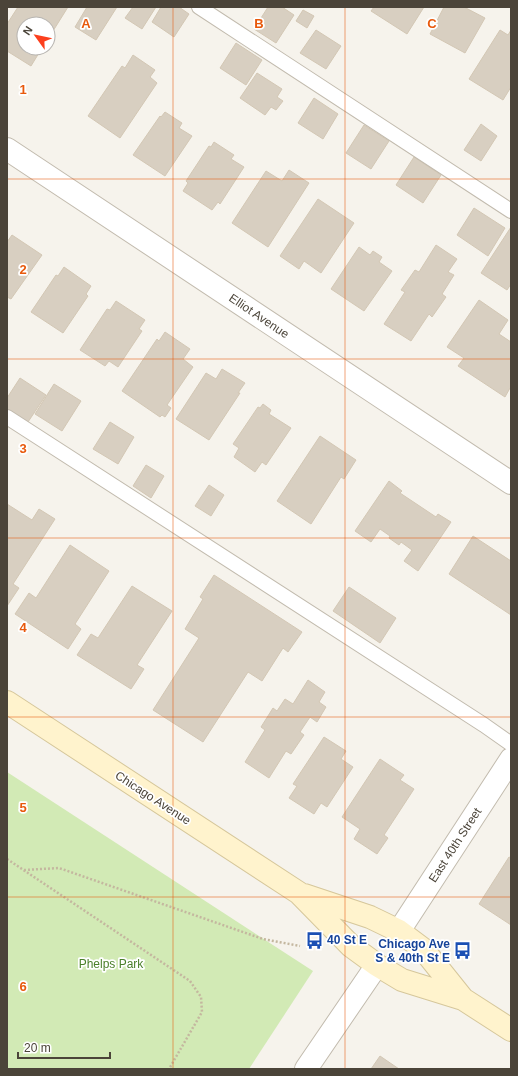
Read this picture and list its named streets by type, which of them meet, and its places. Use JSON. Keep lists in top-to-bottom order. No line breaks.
{"streets":{"street":["Elliot Avenue","Chicago Avenue","East 40th Street"]},"crossings":[["Chicago Avenue","East 40th Street"]],"parks":["Phelps Park"],"places":{"bus stop":["40 St E","Chicago Ave S & 40th St E"]},"scale_bar":"20 m","north":"top left","grid":{"columns":["A","B","C"],"rows":["1","2","3","4","5","6"]}}
